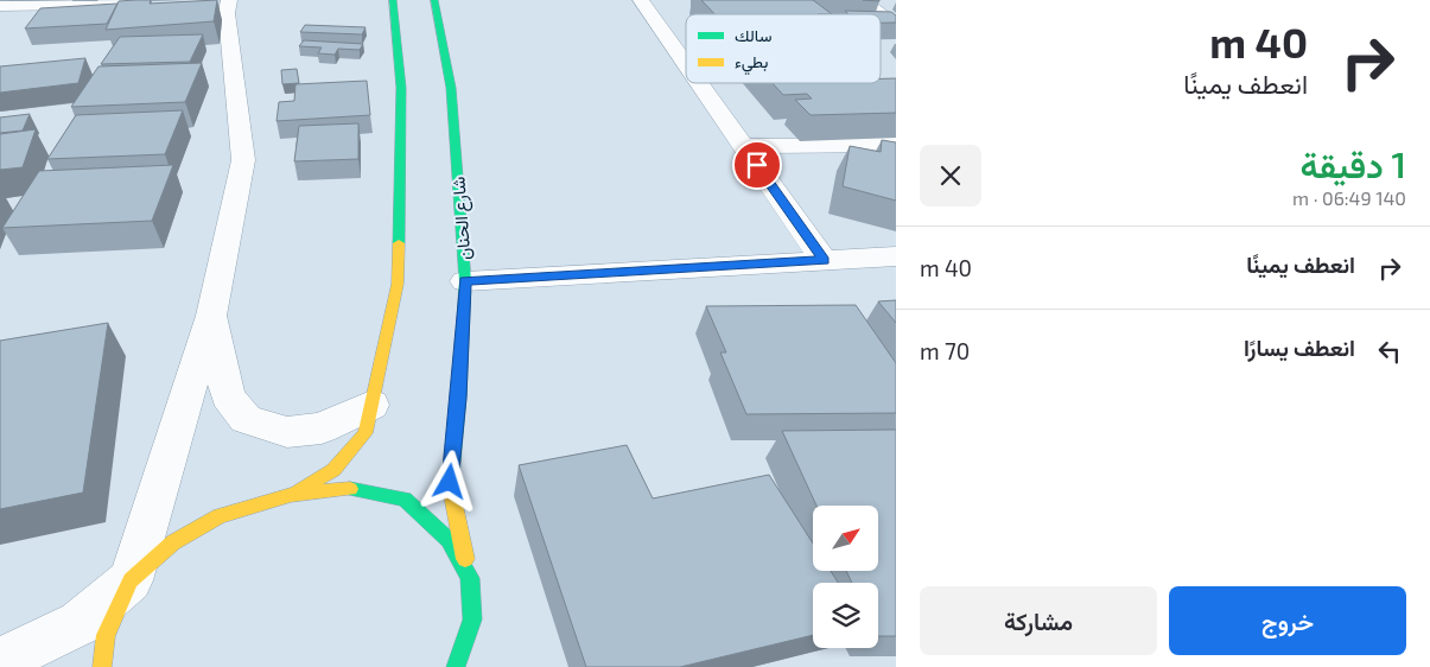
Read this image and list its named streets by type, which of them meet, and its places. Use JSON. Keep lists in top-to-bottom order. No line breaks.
{"streets":{"main road":["شارع الحنان"]},"legend":["سالك","بطيء"],"north":"top right","page":{"turn":["40 m","انعطف يمينًا"],"heading":["1 دقيقة","140 m · 06:49"],"list":[{"name":"انعطف يمينًا","value":"40 m"},{"name":"انعطف يسارًا","value":"70 m"}],"buttons":["خروج","مشاركة"]}}
